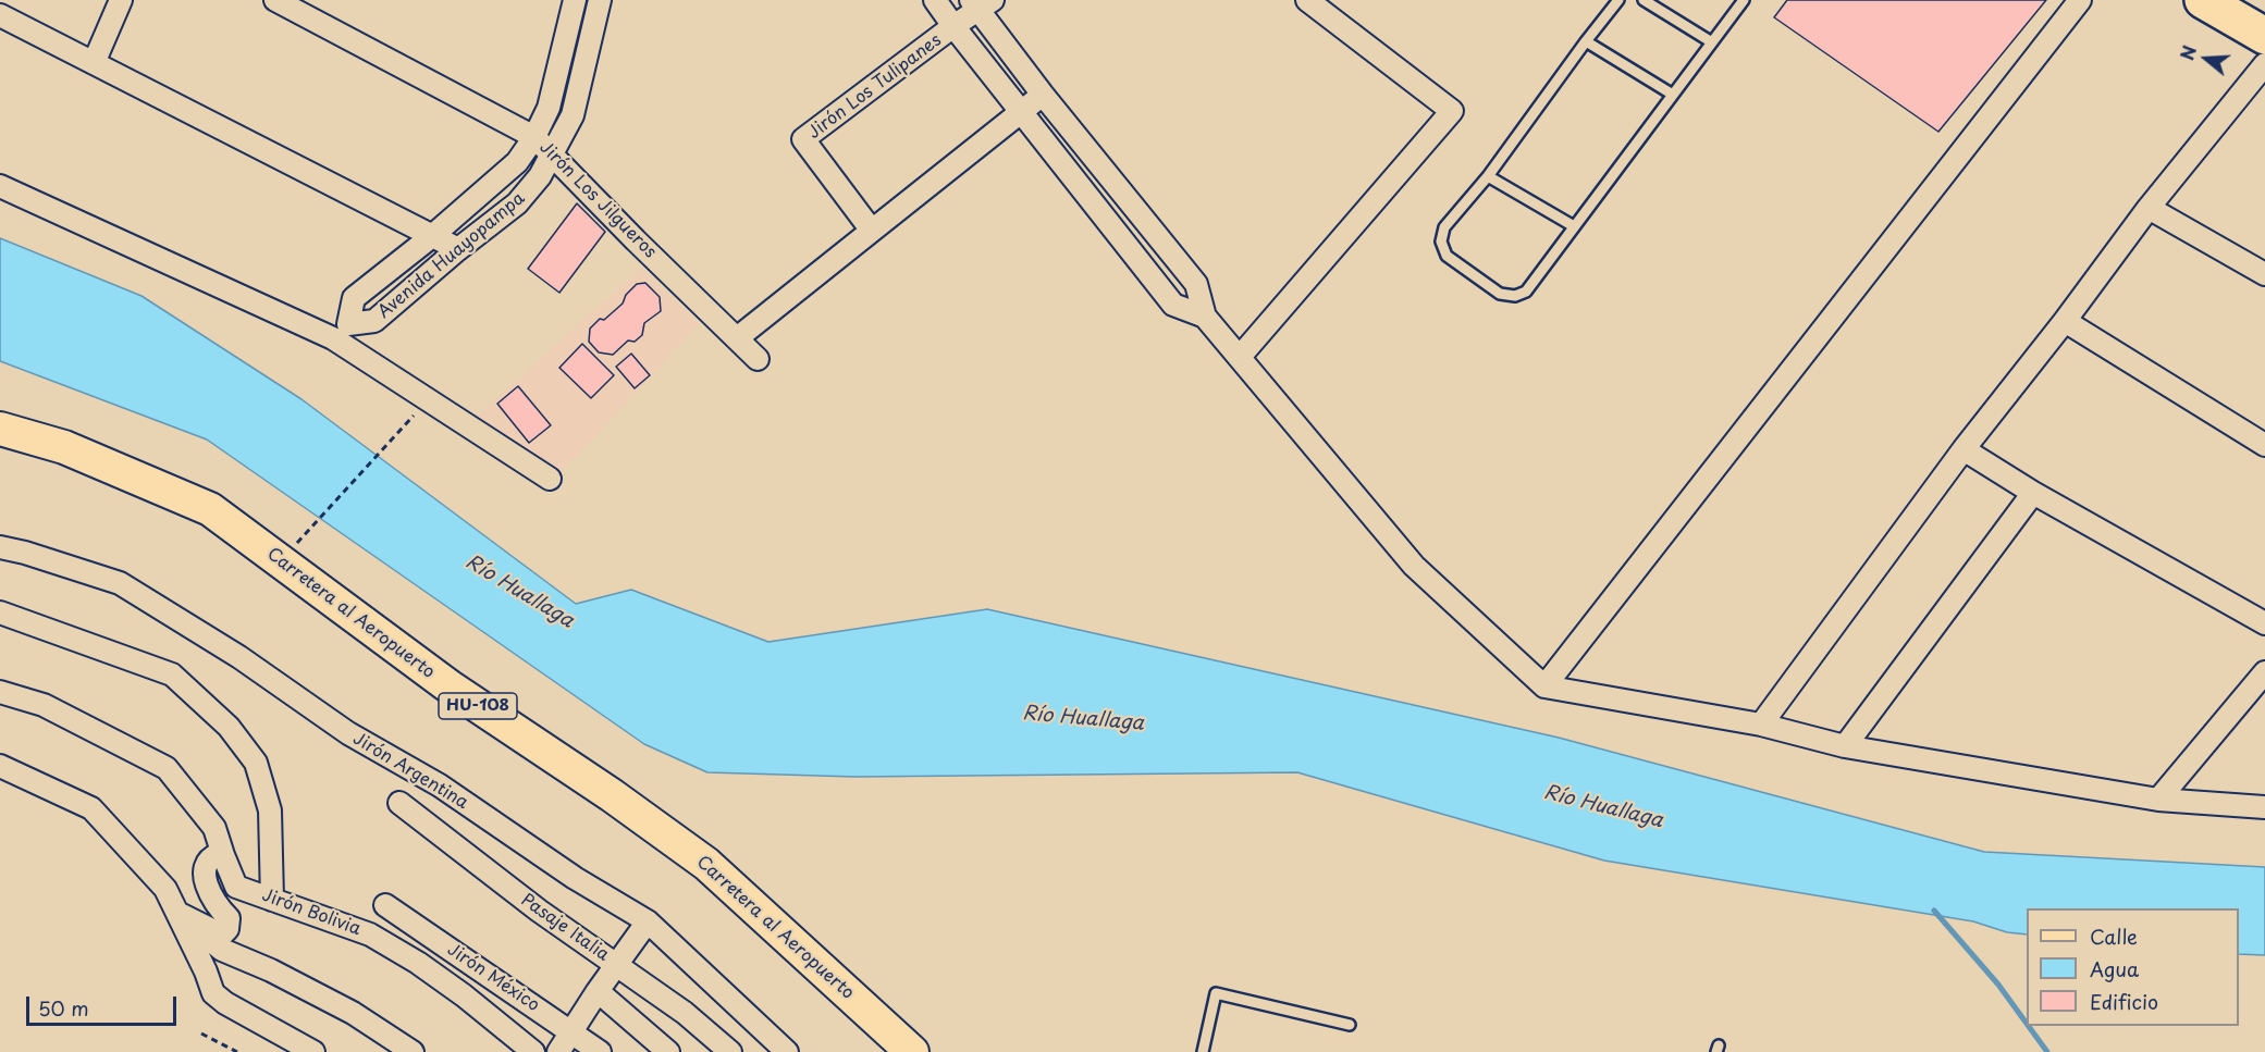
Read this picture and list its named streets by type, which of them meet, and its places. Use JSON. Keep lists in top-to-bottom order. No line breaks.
{"streets":{"main road":["Carretera al Aeropuerto","HU-108"],"street":["Jirón Los Tulipanes","Jirón Los Jilgueros","Avenida Huayopampa","Jirón Argentina","Jirón Bolivia","Pasaje Italia","Jirón México"]},"crossings":[["Jirón Los Jilgueros","Avenida Huayopampa"]],"water":["Río Huallaga"],"legend":["Calle","Agua","Edificio"],"scale_bar":"50 m","north":"left"}
